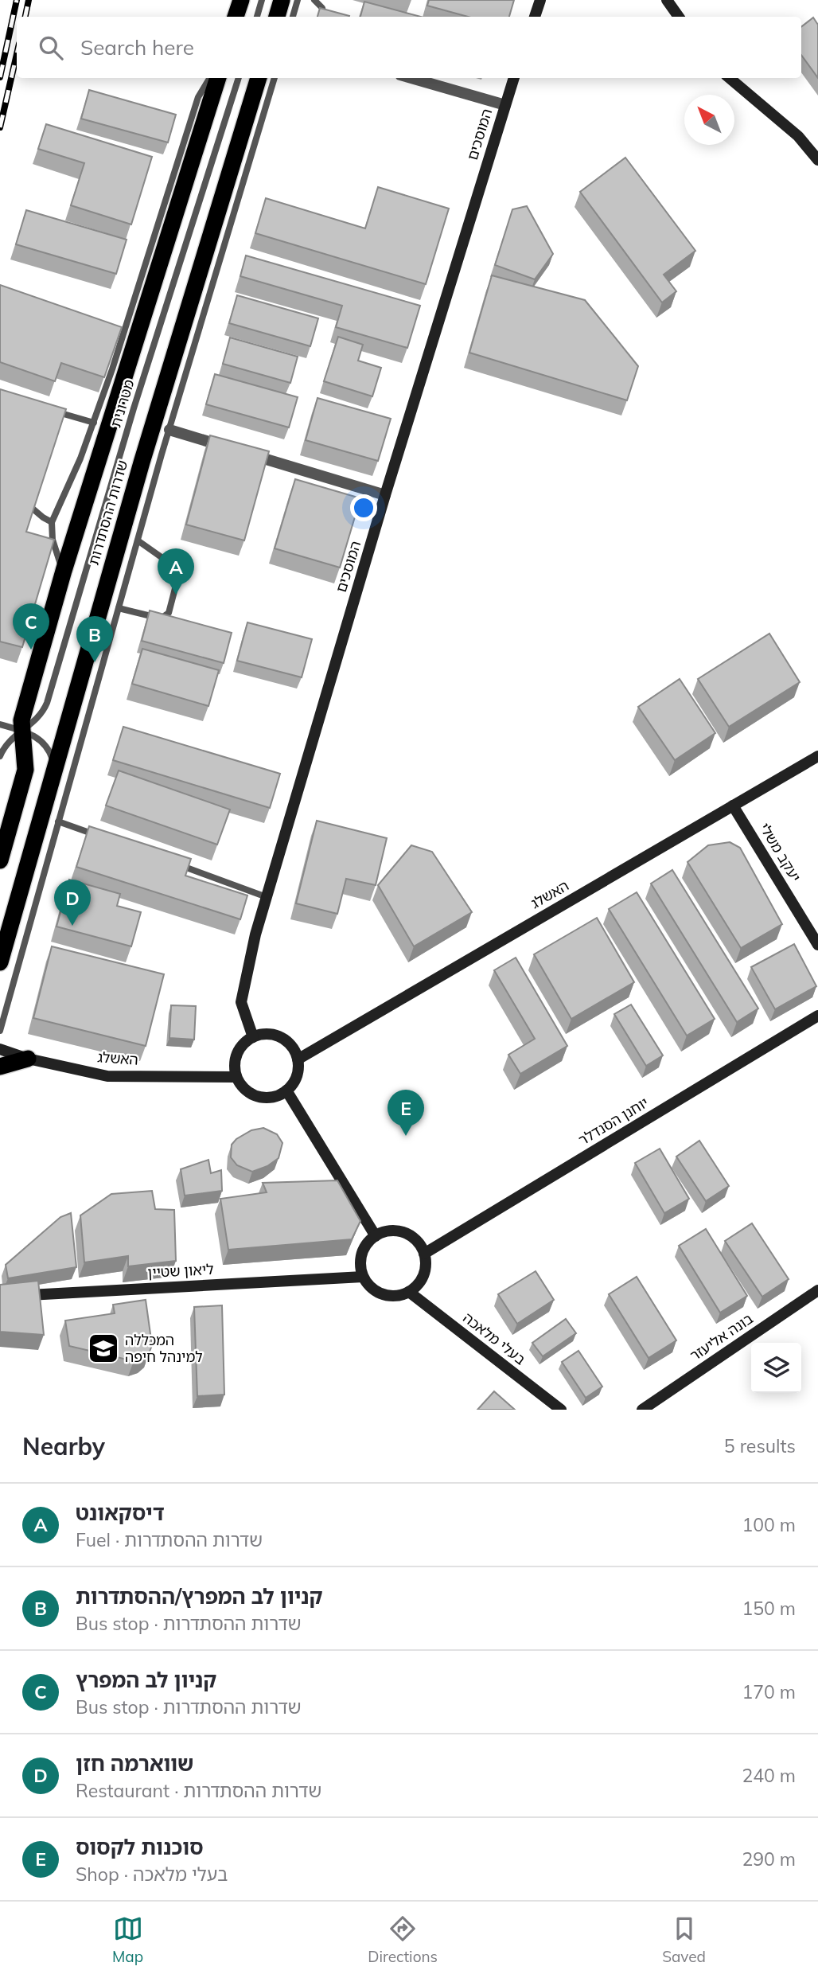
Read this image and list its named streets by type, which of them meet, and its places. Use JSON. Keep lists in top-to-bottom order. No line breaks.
{"streets":{"highway":["שדרות ההסתדרות"],"street":["המוסכים","יעקב משלי","האשלג","יוחנן הסנדלר","ליאון שטיין","בונה אליעזר","בעלי מלאכה"],"lane":["מטרונית"]},"crossings":[["המוסכים","האשלג"],["מטרונית","שדרות ההסתדרות"],["יעקב משלי","האשלג"],["יוחנן הסנדלר","ליאון שטיין"],["יוחנן הסנדלר","בעלי מלאכה"],["ליאון שטיין","בעלי מלאכה"]],"places":{"school or university":["המכללה למינהל חיפה"]},"north":"top left","page":{"search":"Search here","pins":["A","C","B","D","E"],"heading":["Nearby","5 results"],"list":[{"mark":"A","name":"דיסקאונט","note":"Fuel · שדרות ההסתדרות","value":"100 m"},{"mark":"B","name":"קניון לב המפרץ/ההסתדרות","note":"Bus stop · שדרות ההסתדרות","value":"150 m"},{"mark":"C","name":"קניון לב המפרץ","note":"Bus stop · שדרות ההסתדרות","value":"170 m"},{"mark":"D","name":"שווארמה חזן","note":"Restaurant · שדרות ההסתדרות","value":"240 m"},{"mark":"E","name":"סוכנות לקסוס","note":"Shop · בעלי מלאכה","value":"290 m"}],"nav":["Map","Directions","Saved"]}}
